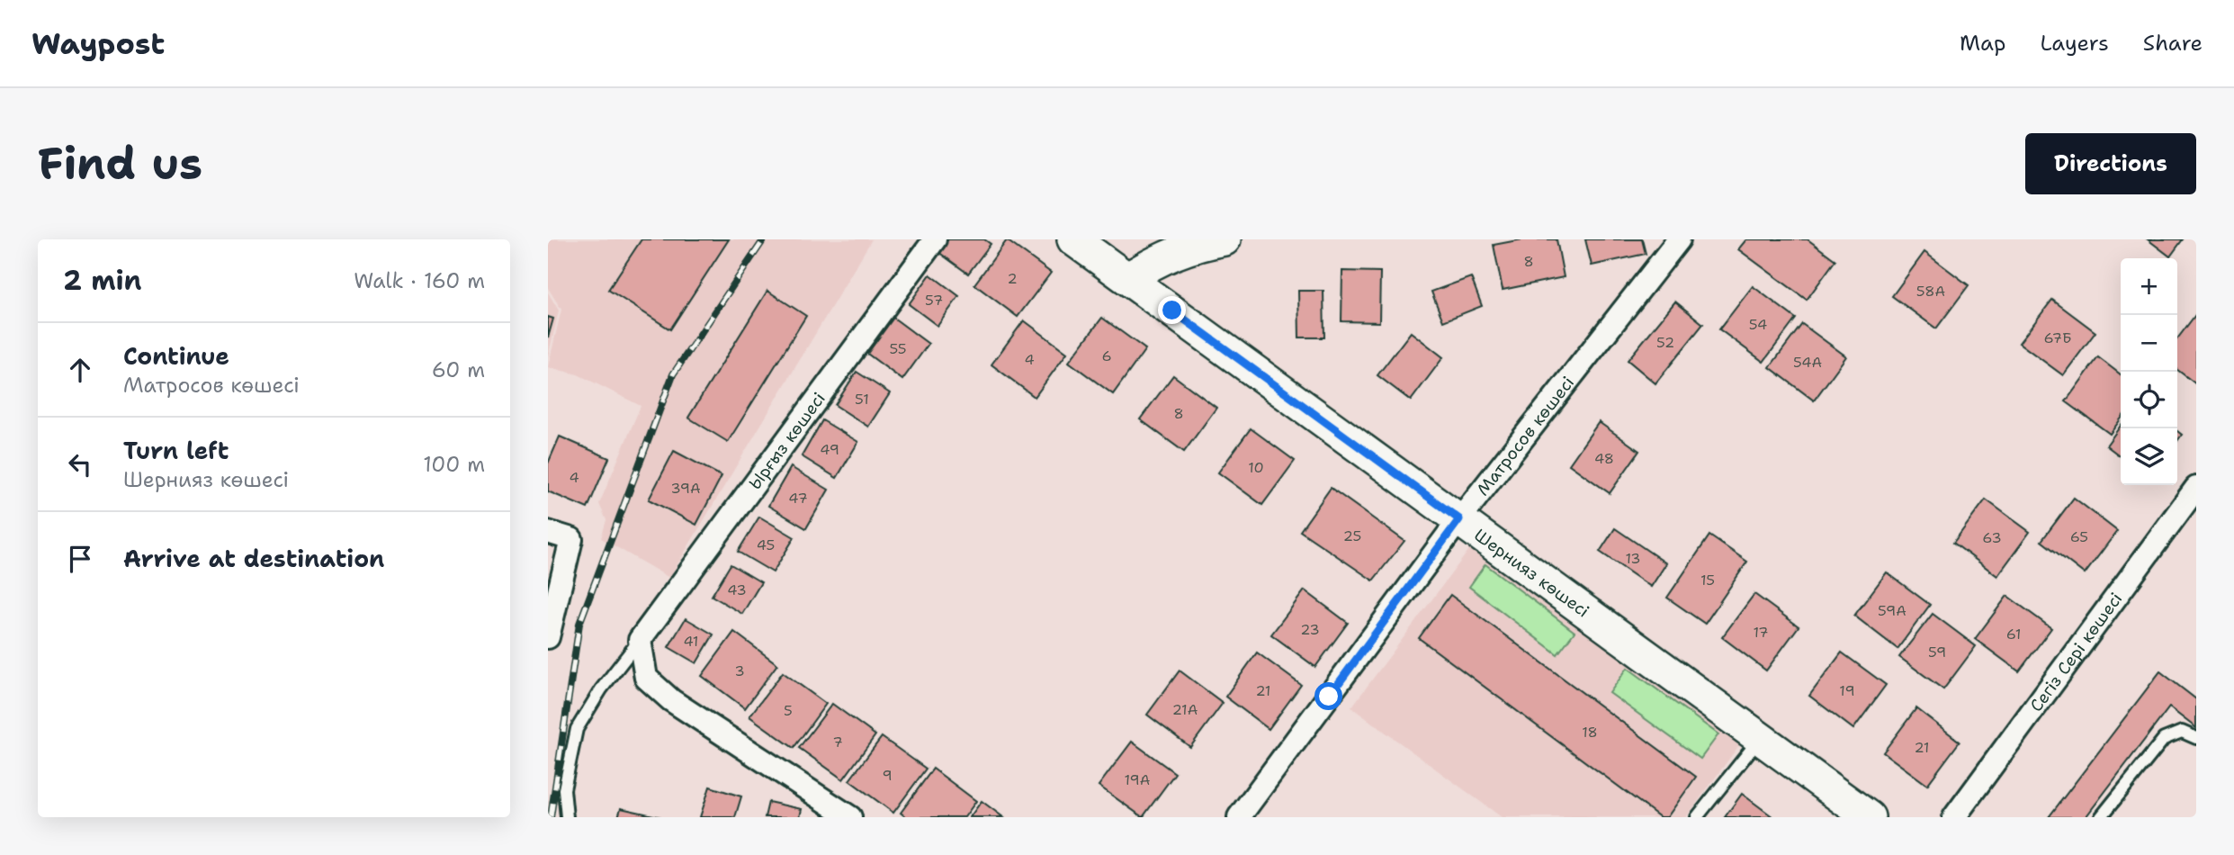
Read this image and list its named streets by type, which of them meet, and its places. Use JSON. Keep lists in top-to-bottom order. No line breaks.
{"streets":{"street":["Матросов көшесі","Ырғыз көшесі","Шернияз көшесі","Сегіз Сері көшесі"]},"crossings":[["Матросов көшесі","Шернияз көшесі"]],"house_numbers":["8","2","58А","57","54","67Б","52","55","6","4","54А","51","8","49","48","10","4","39А","47","25","65","63","45","13","15","43","59А","23","17","61","41","59","3","21","19","21А","5","18","7","21","9","19А"],"page":{"header":"Waypost","nav":["Map","Layers","Share"],"buttons":"Directions","title":"Find us","heading":["2 min","Walk · 160 m"],"map_buttons":["+","−"],"list":[["Continue","Матросов көшесі","60 m"],["Turn left","Шернияз көшесі","100 m"],"Arrive at destination"]}}
